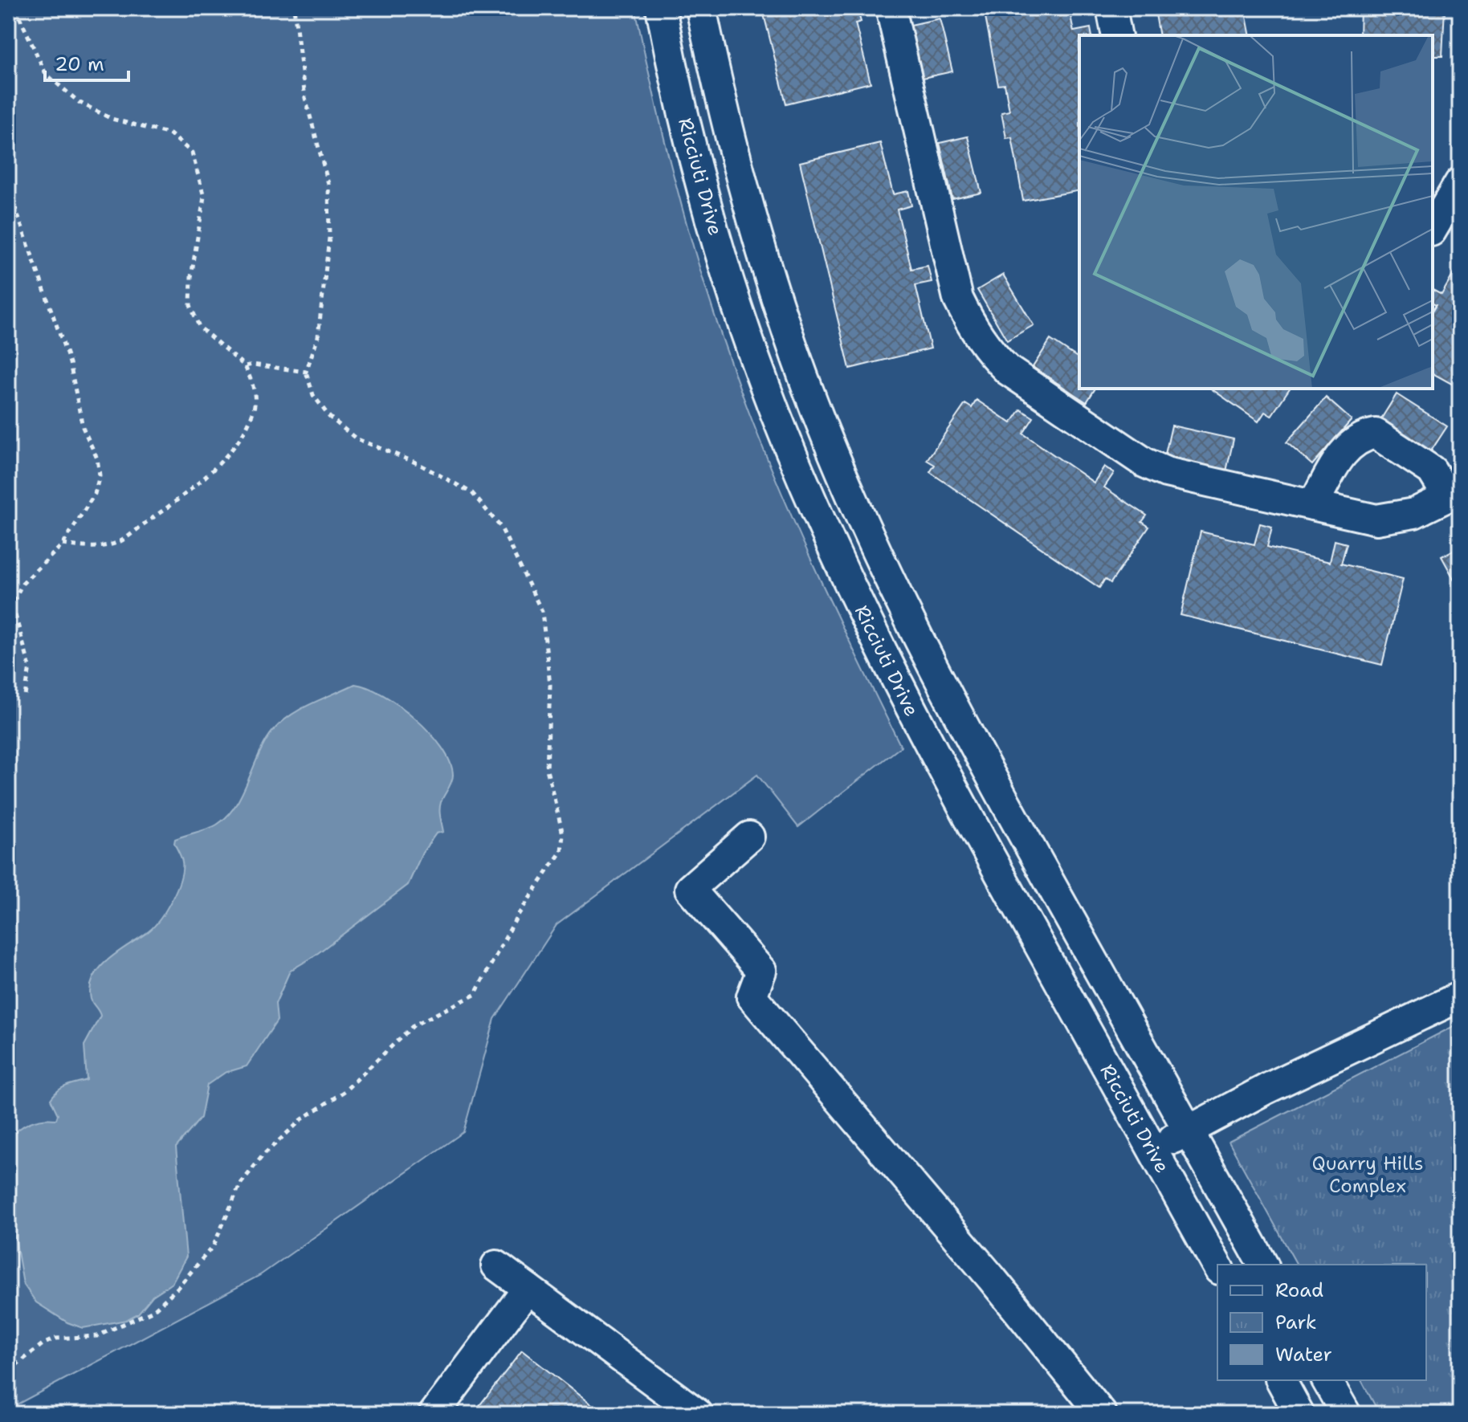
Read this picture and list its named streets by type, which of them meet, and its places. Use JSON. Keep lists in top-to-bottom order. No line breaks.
{"streets":{"street":["Ricciuti Drive"]},"parks":["Quarry Hills Complex"],"legend":["Road","Park","Water"],"scale_bar":"20 m"}
